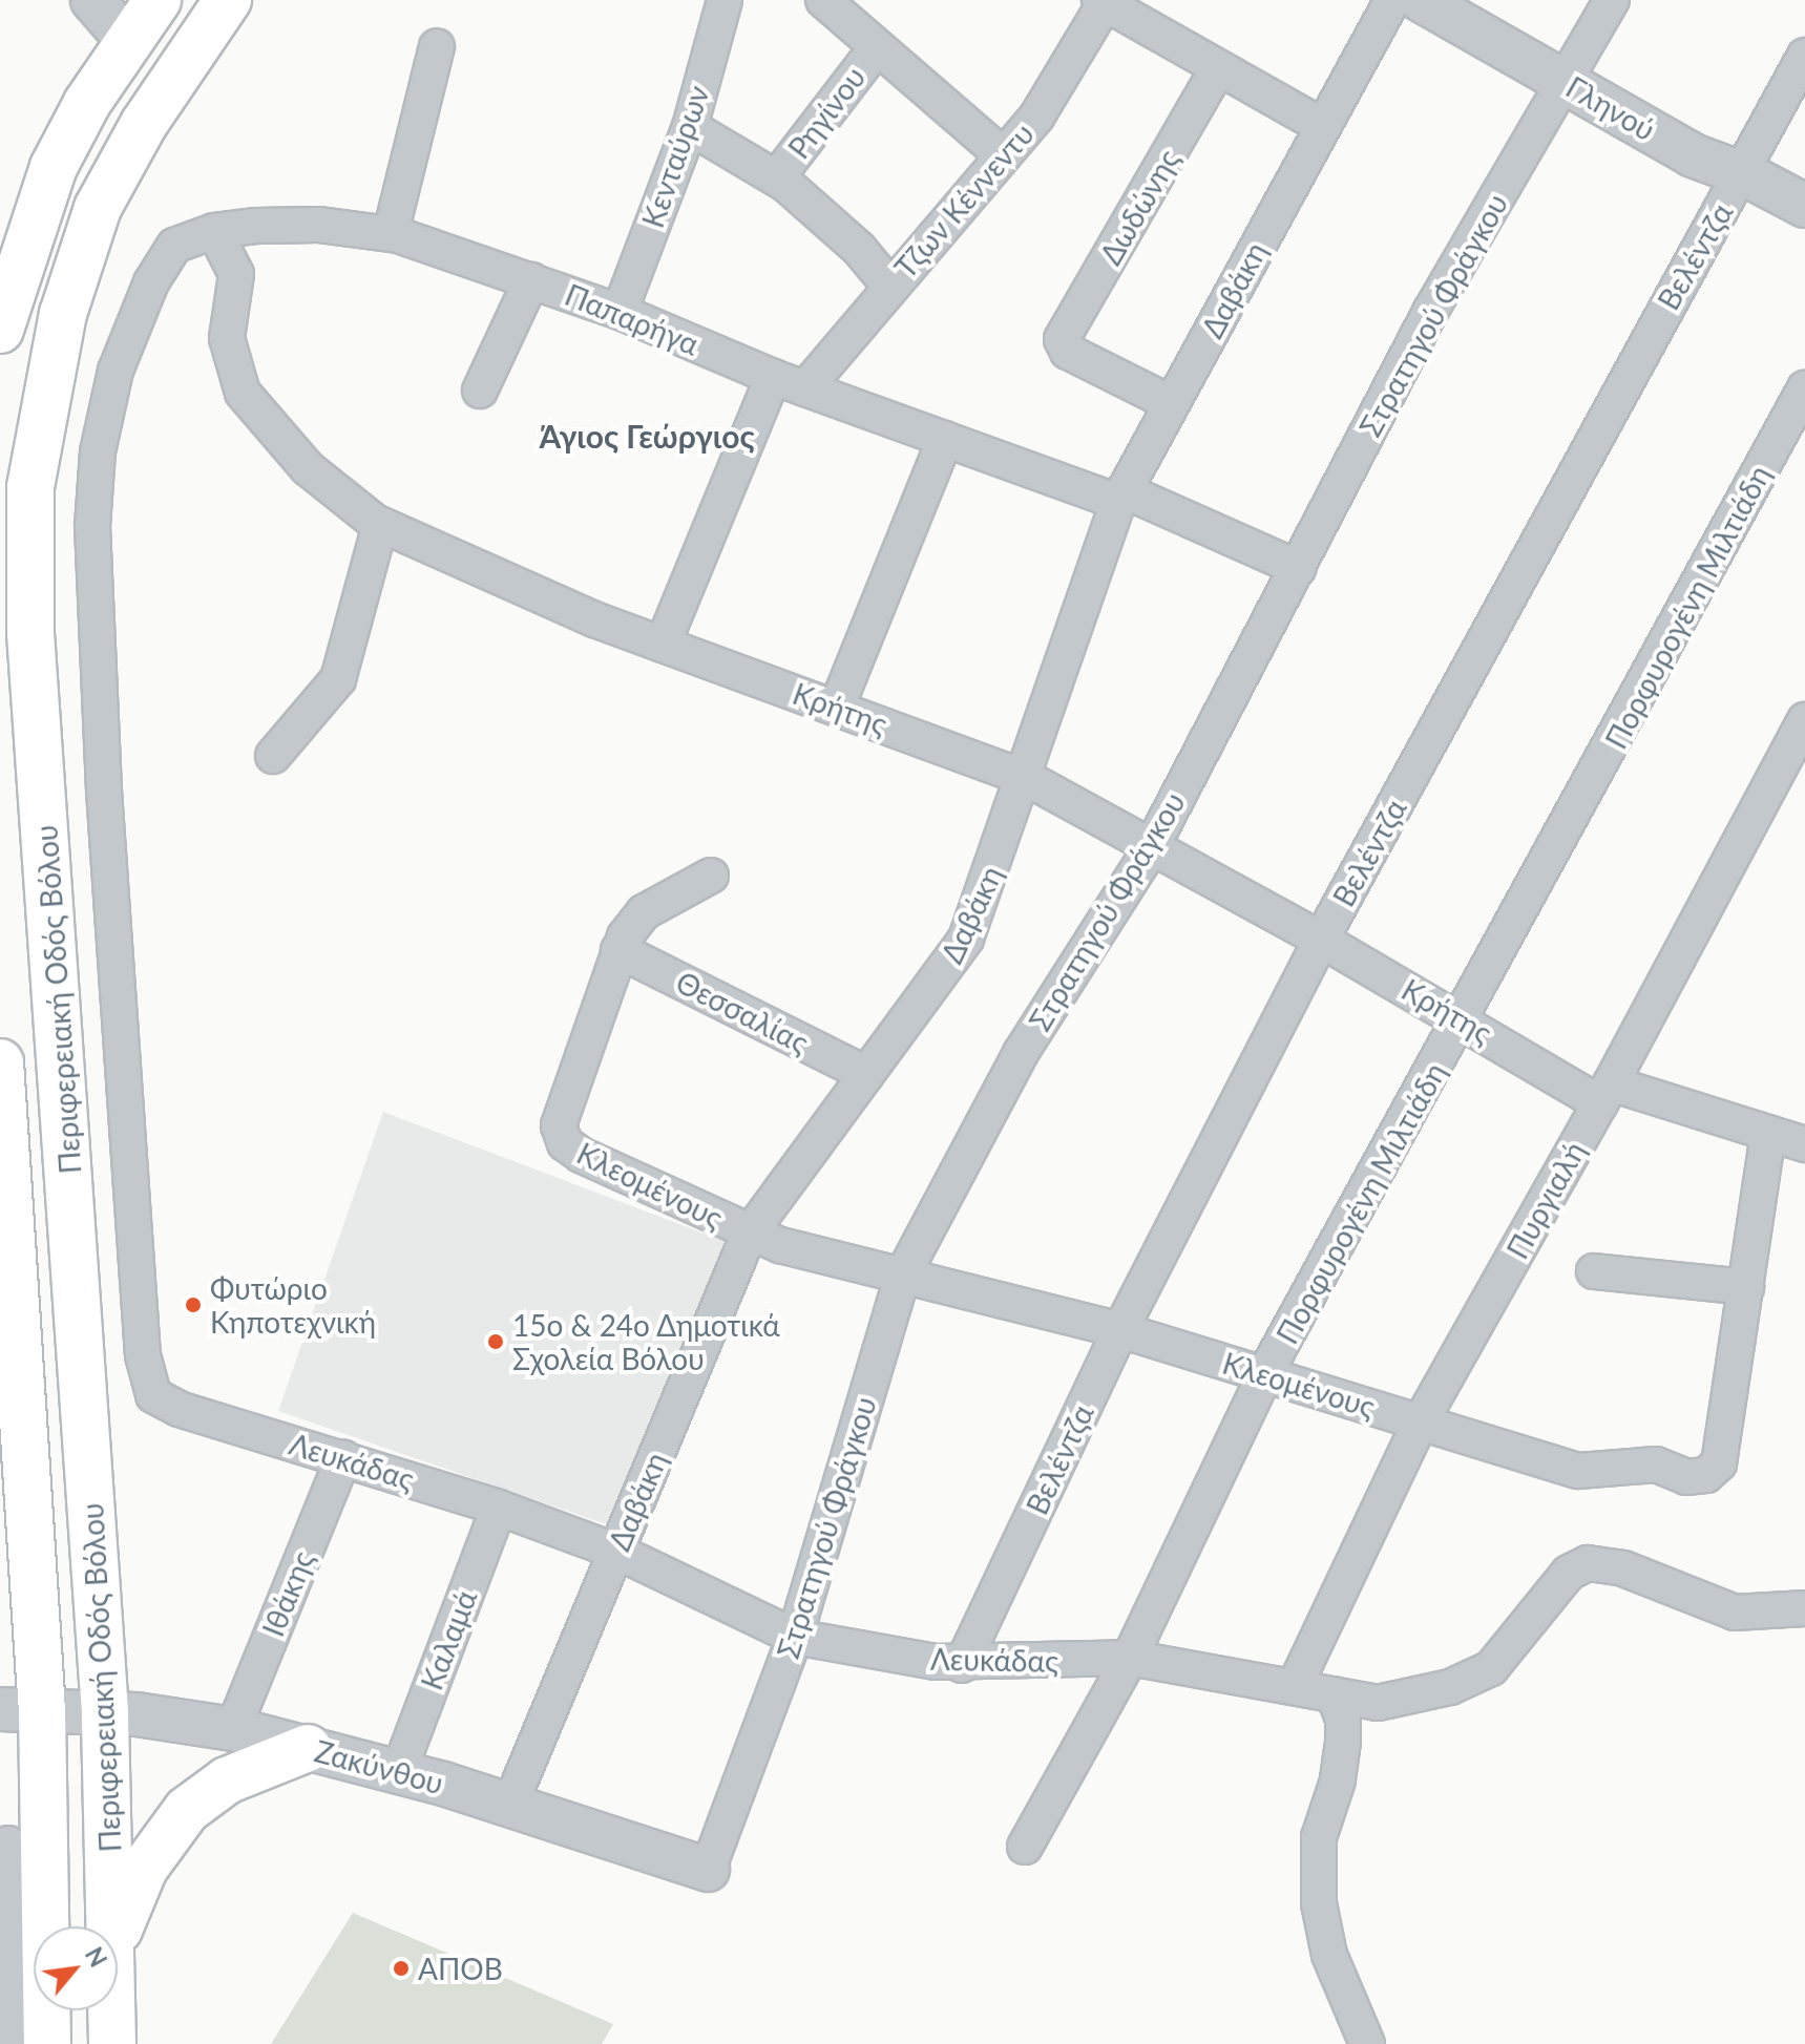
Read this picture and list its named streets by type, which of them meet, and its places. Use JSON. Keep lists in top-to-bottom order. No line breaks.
{"streets":{"main road":["Περιφερειακή Οδός Βόλου"],"street":["Γληνού","Ρηγίνου","Κενταύρων","Τζων Κέννεντυ","Δωδώνης","Βελέντζα","Δαβάκη","Στρατηγού Φράγκου","Παπαρήγα","Πορφυρογένη Μιλτιάδη","Κρήτης","Θεσσαλίας","Κλεομένους","Πυργιαλή","Λευκάδας","Ιθάκης","Καλαμά","Ζακύνθου"]},"crossings":[["Γληνού","Βελέντζα"],["Γληνού","Στρατηγού Φράγκου"],["Κενταύρων","Παπαρήγα"],["Τζων Κέννεντυ","Παπαρήγα"],["Δωδώνης","Δαβάκη"],["Βελέντζα","Κρήτης"],["Βελέντζα","Κλεομένους"],["Βελέντζα","Λευκάδας"],["Δαβάκη","Παπαρήγα"],["Δαβάκη","Κρήτης"],["Δαβάκη","Θεσσαλίας"],["Δαβάκη","Κλεομένους"],["Δαβάκη","Λευκάδας"],["Δαβάκη","Ζακύνθου"],["Στρατηγού Φράγκου","Παπαρήγα"],["Στρατηγού Φράγκου","Κρήτης"],["Στρατηγού Φράγκου","Κλεομένους"],["Στρατηγού Φράγκου","Λευκάδας"],["Στρατηγού Φράγκου","Ζακύνθου"],["Παπαρήγα","Κρήτης"],["Παπαρήγα","Λευκάδας"],["Πορφυρογένη Μιλτιάδη","Κρήτης"],["Πορφυρογένη Μιλτιάδη","Κλεομένους"],["Πορφυρογένη Μιλτιάδη","Λευκάδας"],["Κρήτης","Κλεομένους"],["Κρήτης","Πυργιαλή"],["Περιφερειακή Οδός Βόλου","Ζακύνθου"],["Θεσσαλίας","Κλεομένους"],["Κλεομένους","Πυργιαλή"],["Πυργιαλή","Λευκάδας"],["Λευκάδας","Ιθάκης"],["Λευκάδας","Καλαμά"],["Ιθάκης","Ζακύνθου"],["Καλαμά","Ζακύνθου"]],"districts":["Άγιος Γεώργιος"],"places":["Φυτώριο Κηποτεχνική","15ο & 24ο Δημοτικά Σχολεία Βόλου","ΑΠΟΒ"],"north":"top right"}
